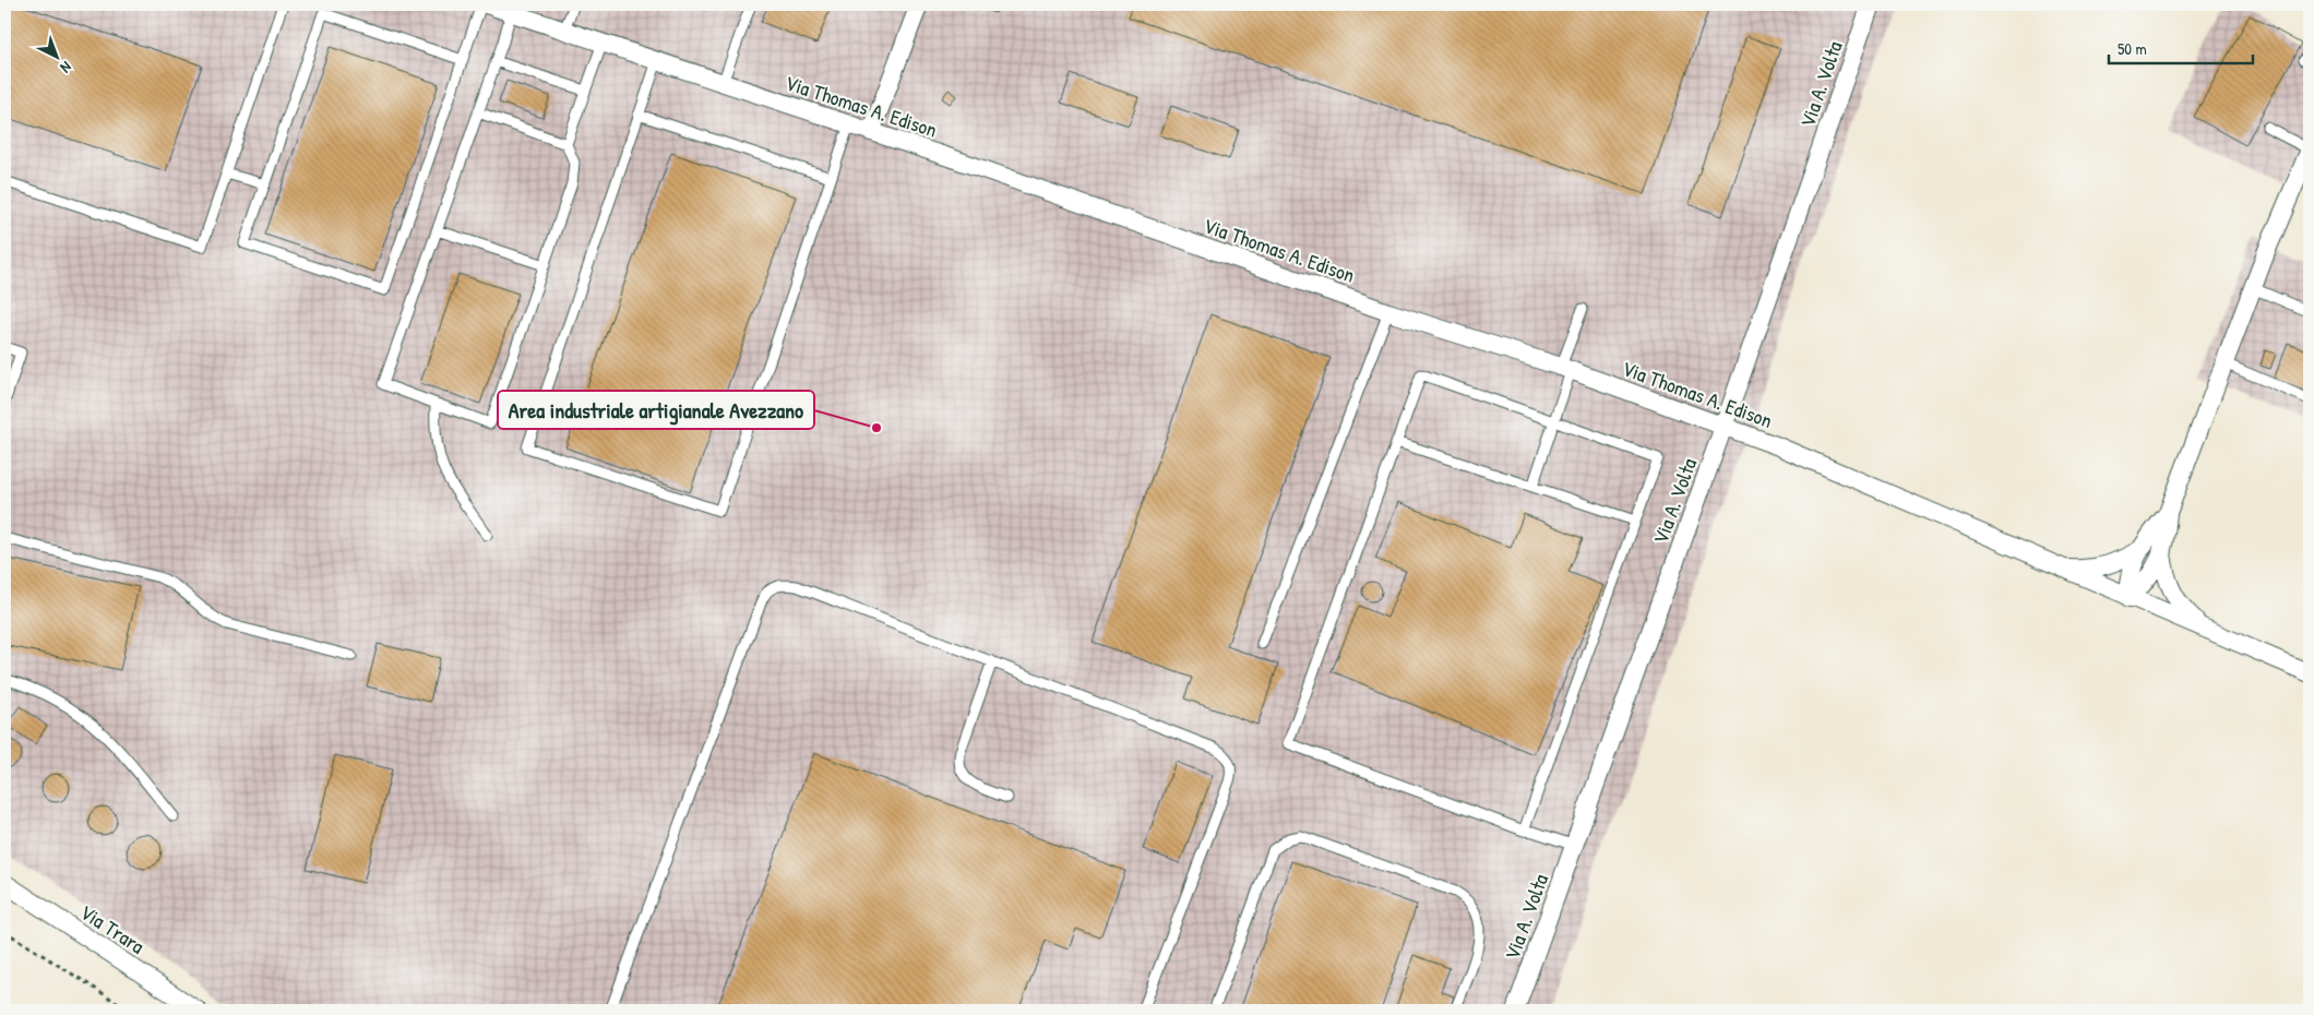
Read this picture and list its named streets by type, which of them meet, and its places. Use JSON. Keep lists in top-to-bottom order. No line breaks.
{"streets":{"street":["Via A. Volta","Via Thomas A. Edison","Via Trara"]},"crossings":[["Via A. Volta","Via Thomas A. Edison"]],"places":["Area industriale artigianale Avezzano"],"scale_bar":"50 m","north":"bottom right"}
